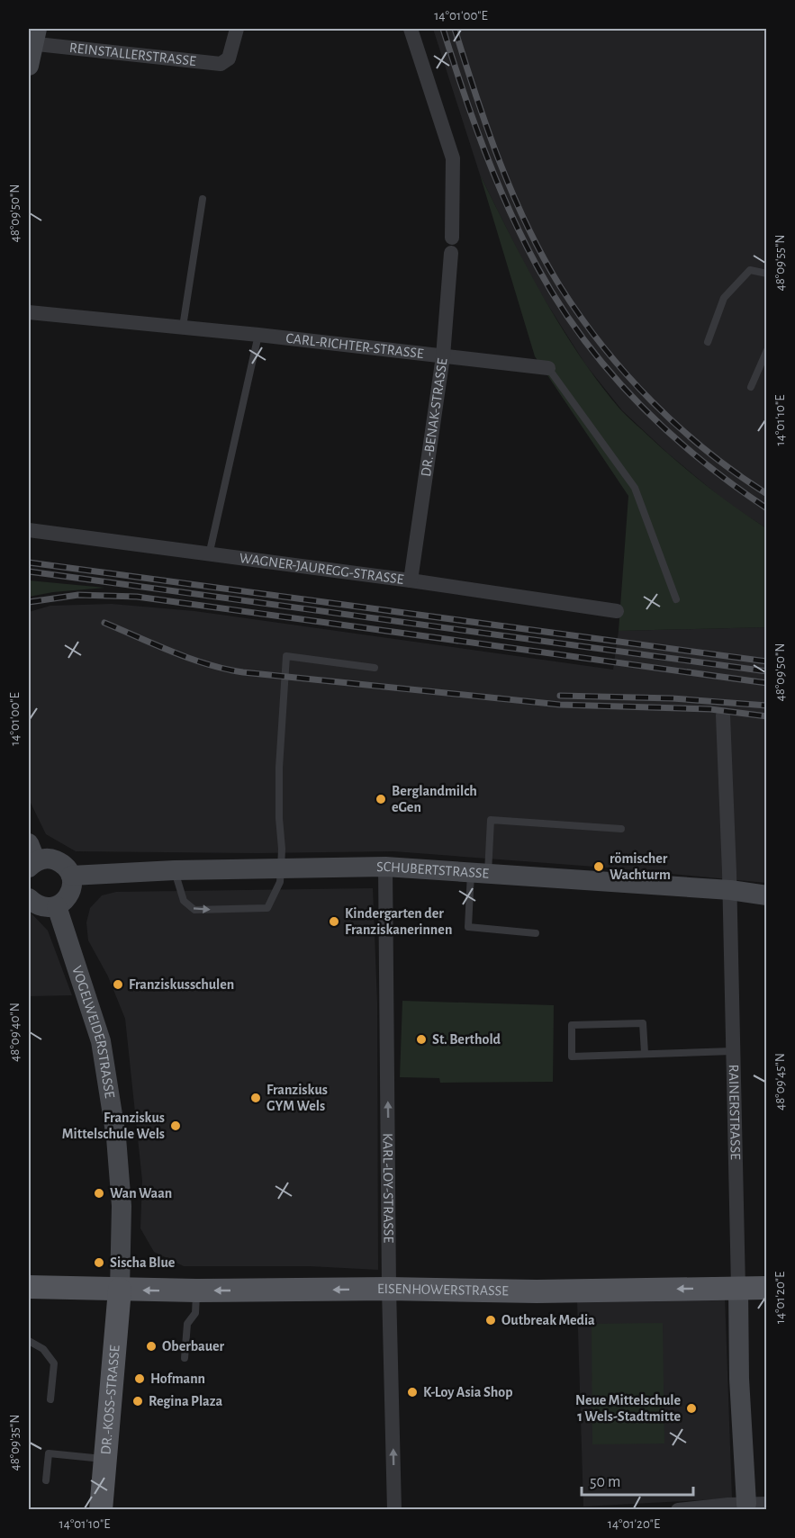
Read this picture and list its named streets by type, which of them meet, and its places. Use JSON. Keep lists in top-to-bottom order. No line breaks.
{"streets":{"main road":["EISENHOWERSTRASSE","DR.-KOSS-STRASSE"],"street":["REINSTALLERSTRASSE","CARL-RICHTER-STRASSE","DR.-BENAK-STRASSE","WAGNER-JAUREGG-STRASSE","SCHUBERTSTRASSE","VOGELWEIDERSTRASSE","RAINERSTRASSE","KARL-LOY-STRASSE"]},"crossings":[["CARL-RICHTER-STRASSE","DR.-BENAK-STRASSE"],["DR.-BENAK-STRASSE","WAGNER-JAUREGG-STRASSE"],["SCHUBERTSTRASSE","RAINERSTRASSE"],["SCHUBERTSTRASSE","KARL-LOY-STRASSE"],["VOGELWEIDERSTRASSE","EISENHOWERSTRASSE"],["VOGELWEIDERSTRASSE","DR.-KOSS-STRASSE"],["RAINERSTRASSE","EISENHOWERSTRASSE"],["KARL-LOY-STRASSE","EISENHOWERSTRASSE"],["EISENHOWERSTRASSE","DR.-KOSS-STRASSE"]],"one_way":["KARL-LOY-STRASSE","EISENHOWERSTRASSE"],"places":["Berglandmilch eGen","römischer Wachturm","Kindergarten der Franziskanerinnen","Franziskusschulen","St. Berthold","Franziskus GYM Wels","Franziskus Mittelschule Wels","Wan Waan","Sischa Blue","Outbreak Media","Oberbauer","Hofmann","K-Loy Asia Shop","Regina Plaza","Neue Mittelschule 1 Wels-Stadtmitte"],"scale_bar":"50 m","coordinates":["14°01'00\"E","48°09'50\"N","48°09'55\"N","14°01'10\"E","48°09'40\"N","48°09'45\"N","14°01'20\"E","48°09'35\"N"]}
